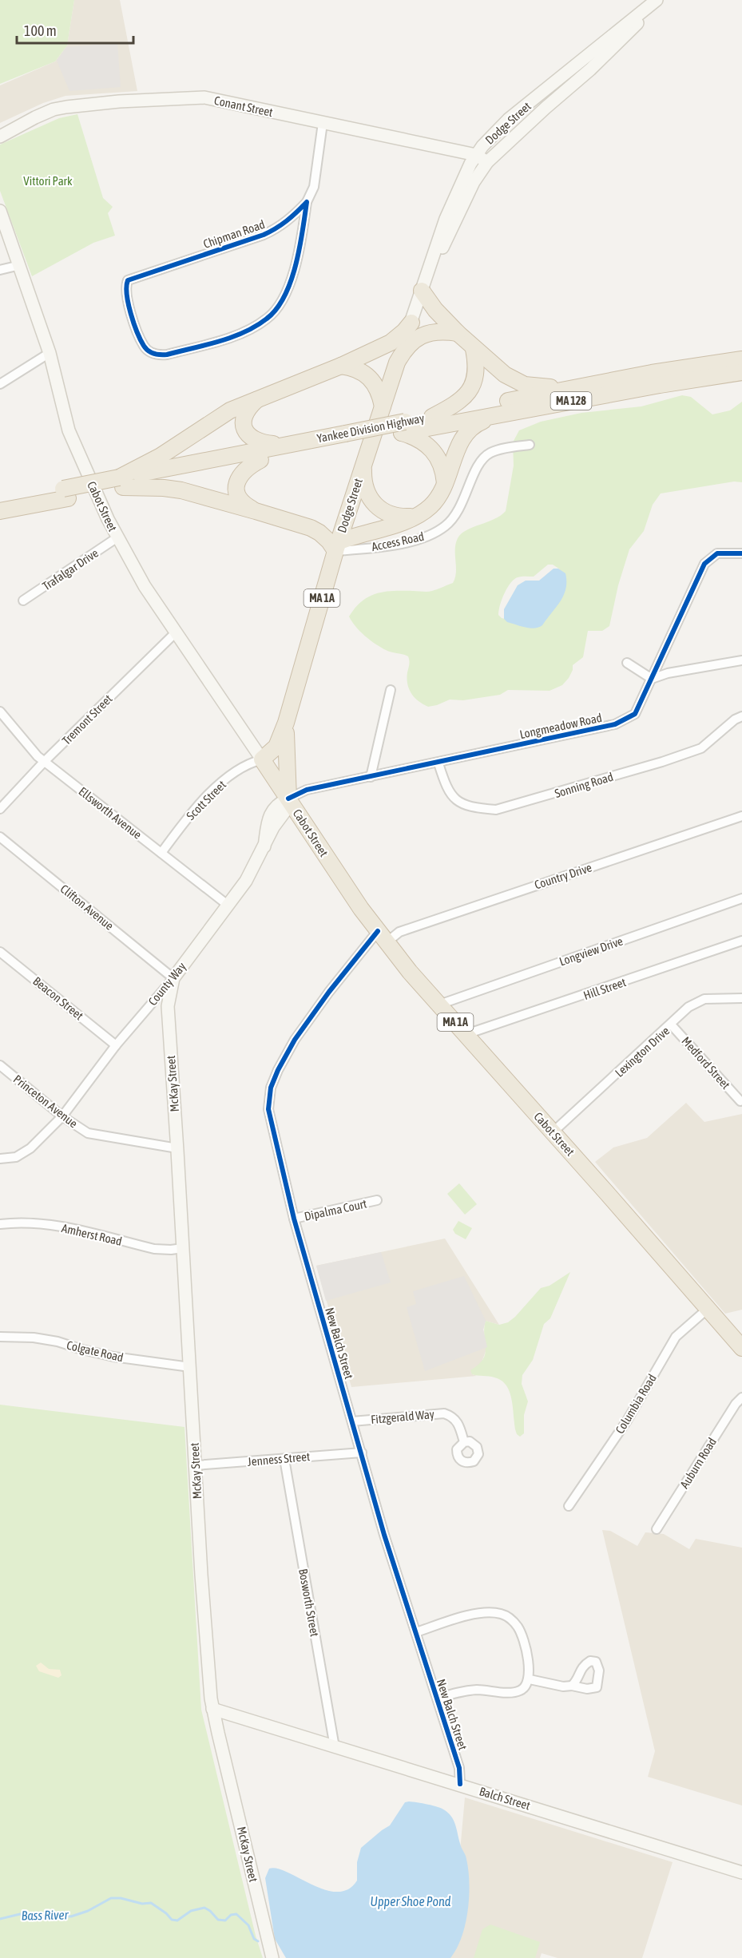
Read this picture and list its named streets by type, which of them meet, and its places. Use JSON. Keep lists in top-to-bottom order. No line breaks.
{"streets":{"highway":["Dodge Street","MA 128","Yankee Division Highway","Cabot Street","MA 1A"],"main road":["Conant Street","County Way","McKay Street","Balch Street"],"street":["Chipman Road","Access Road","Trafalgar Drive","Tremont Street","Longmeadow Road","Sonning Road","Scott Street","Ellsworth Avenue","Country Drive","Clifton Avenue","Longview Drive","Hill Street","Beacon Street","Lexington Drive","Medford Street","Princeton Avenue","Dipalma Court","Amherst Road","New Balch Street","Colgate Road","Columbia Road","Fitzgerald Way","Jenness Street","Auburn Road","Bosworth Street"]},"crossings":[["Conant Street","Dodge Street"],["Conant Street","Chipman Road"],["Dodge Street","Cabot Street"],["Dodge Street","Access Road"],["Dodge Street","Longmeadow Road"],["Dodge Street","Scott Street"],["Dodge Street","County Way"],["Cabot Street","Trafalgar Drive"],["Cabot Street","Tremont Street"],["Cabot Street","Longmeadow Road"],["Cabot Street","Scott Street"],["Cabot Street","Country Drive"],["Cabot Street","Longview Drive"],["Cabot Street","County Way"],["Cabot Street","Hill Street"],["Cabot Street","Lexington Drive"],["Cabot Street","New Balch Street"],["Cabot Street","Columbia Road"],["Tremont Street","Ellsworth Avenue"],["Longmeadow Road","Sonning Road"],["Longmeadow Road","County Way"],["Scott Street","Ellsworth Avenue"],["Ellsworth Avenue","County Way"],["Country Drive","New Balch Street"],["Clifton Avenue","County Way"],["Clifton Avenue","McKay Street"],["County Way","Beacon Street"],["County Way","McKay Street"],["County Way","Princeton Avenue"],["Lexington Drive","Medford Street"],["McKay Street","Princeton Avenue"],["McKay Street","Amherst Road"],["McKay Street","Colgate Road"],["McKay Street","Jenness Street"],["McKay Street","Balch Street"],["Dipalma Court","New Balch Street"],["New Balch Street","Fitzgerald Way"],["New Balch Street","Jenness Street"],["New Balch Street","Balch Street"],["Jenness Street","Bosworth Street"],["Bosworth Street","Balch Street"]],"water":["Upper Shoe Pond","Bass River"],"parks":["Vittori Park"],"scale_bar":"100 m"}
